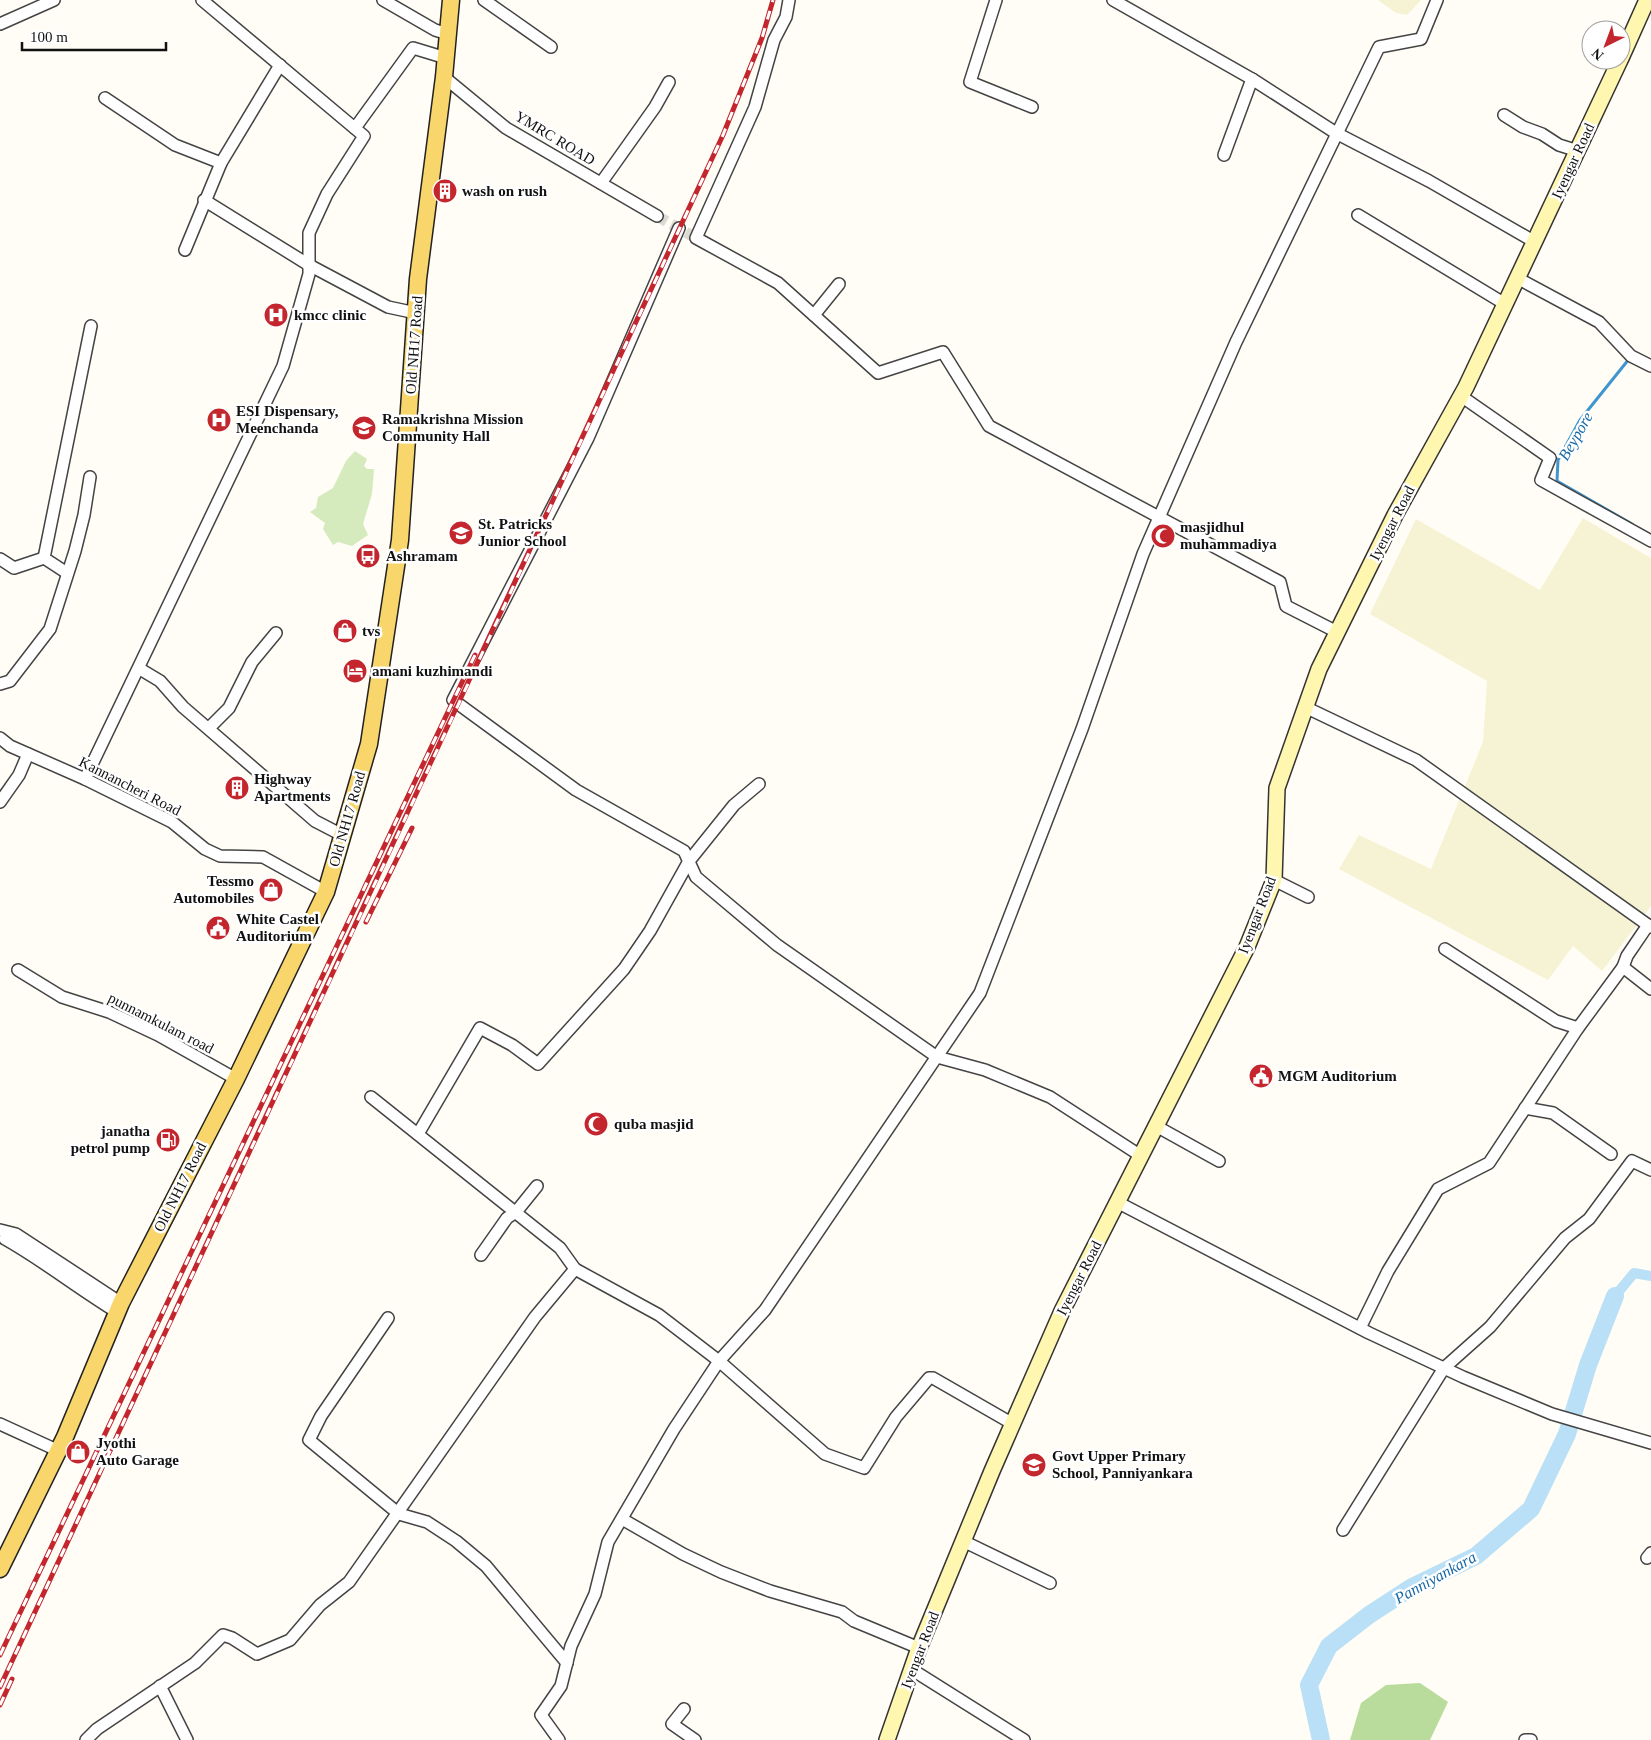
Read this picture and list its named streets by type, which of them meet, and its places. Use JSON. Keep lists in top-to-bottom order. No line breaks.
{"streets":{"main road":["Iyengar Road","Old NH17 Road"],"street":["YMRC ROAD","Kannancheri Road","punnamkulam road"]},"crossings":[["YMRC ROAD","Old NH17 Road"],["Old NH17 Road","Kannancheri Road"],["Old NH17 Road","punnamkulam road"]],"water":["Beypore","Panniyankara"],"places":{"building":["wash on rush","Highway Apartments"],"hospital":["kmcc clinic","ESI Dispensary, Meenchanda"],"school or university":["Ramakrishna Mission Community Hall","St. Patricks Junior School","Govt Upper Primary School, Panniyankara"],"mosque":["masjidhul muhammadiya","quba masjid"],"bus stop":["Ashramam"],"shop":["tvs","Tessmo Automobiles","Jyothi Auto Garage"],"hotel":["amani kuzhimandi"],"public building":["White Castel Auditorium","MGM Auditorium"],"fuel station":["janatha petrol pump"]},"scale_bar":"100 m","north":"bottom left"}
